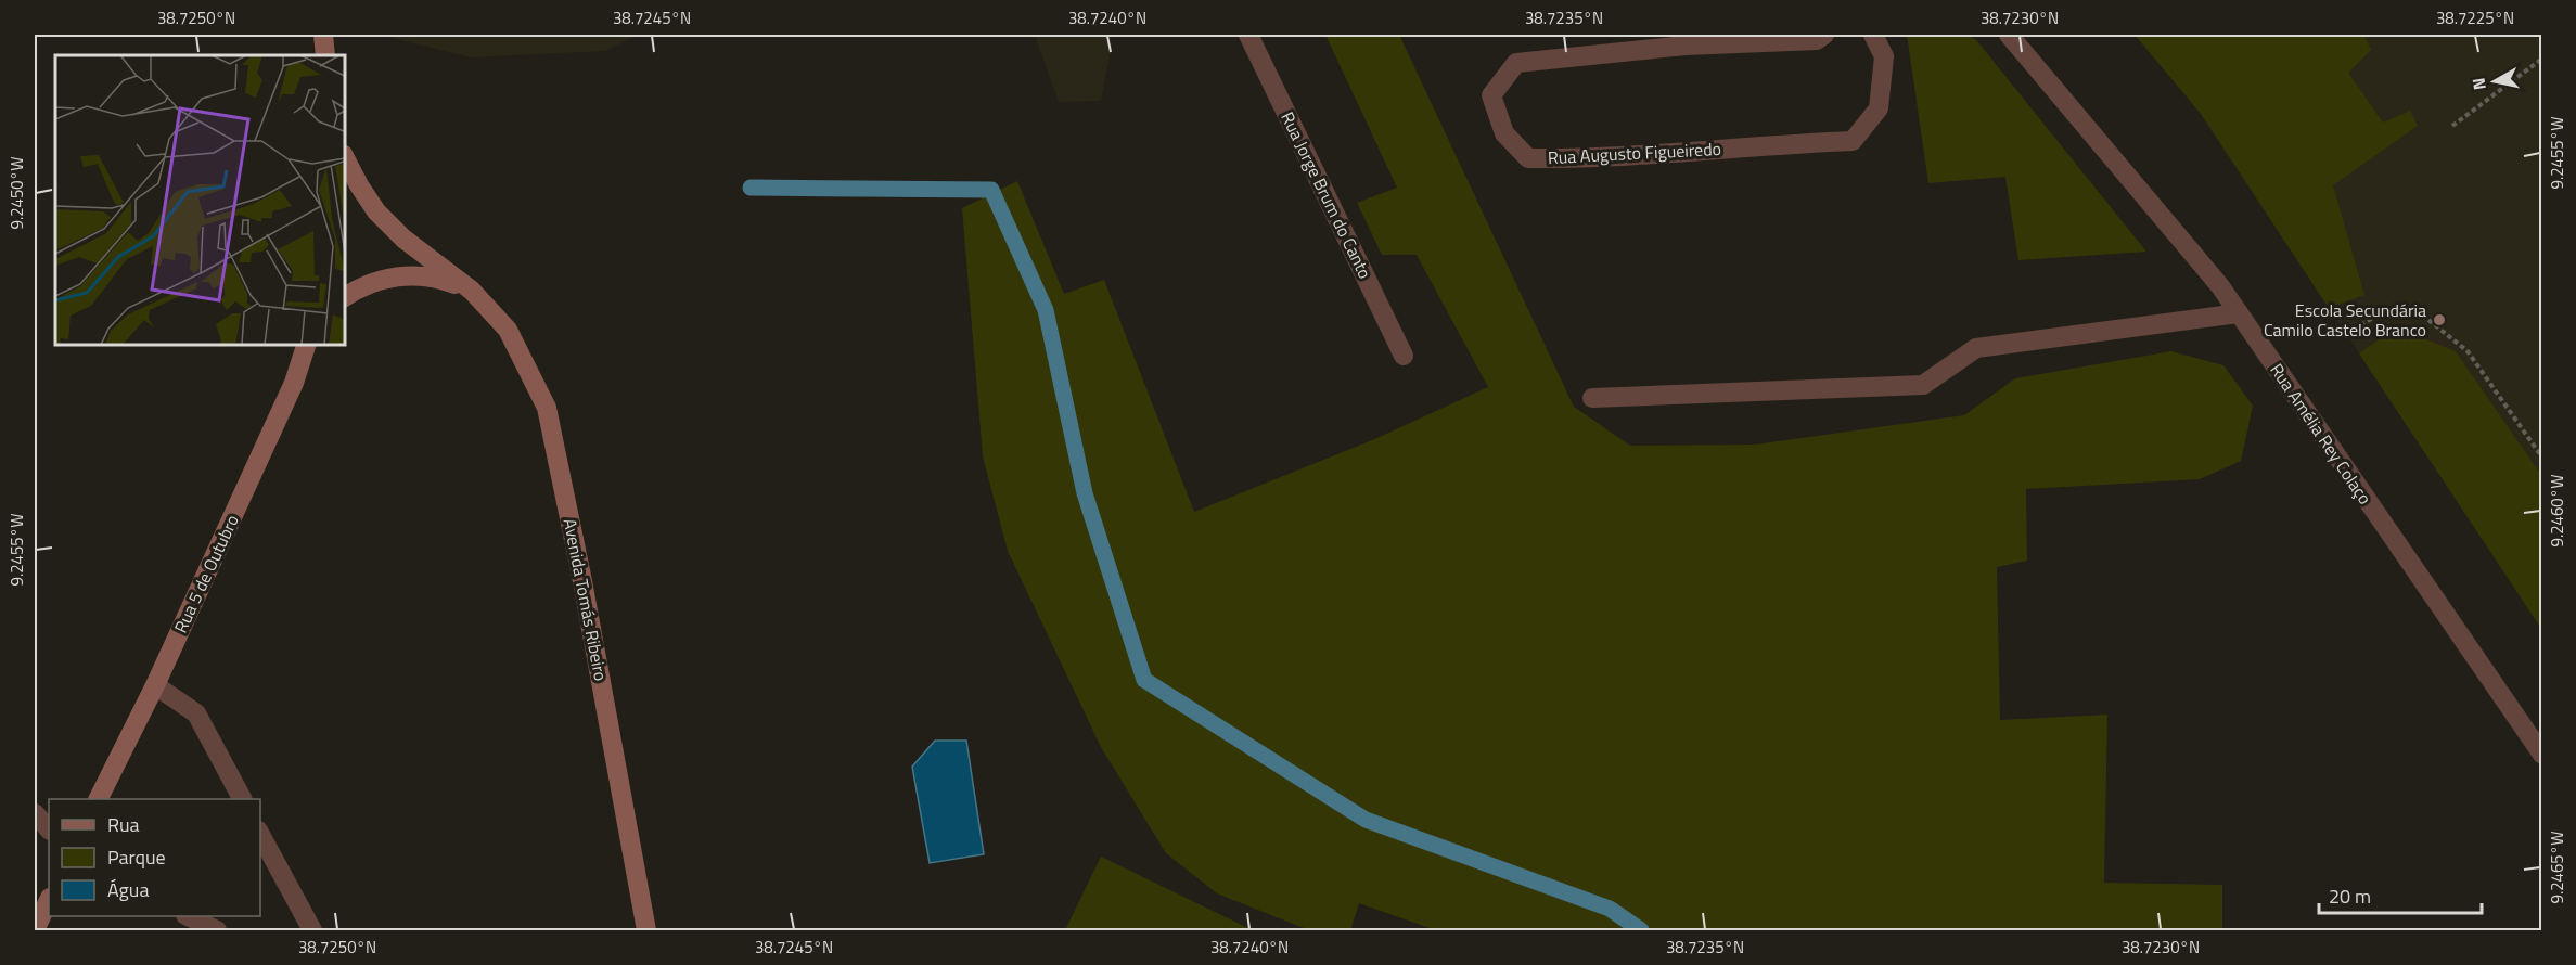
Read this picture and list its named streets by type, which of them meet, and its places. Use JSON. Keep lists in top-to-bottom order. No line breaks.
{"streets":{"street":["Rua Augusto Figueiredo","Rua Jorge Brum do Canto","Rua Amélia Rey Colaço","Rua 5 de Outubro","Avenida Tomás Ribeiro"]},"places":["Escola Secundária Camilo Castelo Branco"],"legend":["Rua","Parque","Água"],"scale_bar":"20 m","north":"left","coordinates":["38.7250°N","38.7245°N","38.7240°N","38.7235°N","38.7230°N","38.7225°N","9.2455°W","9.2450°W","9.2460°W","9.2465°W"]}
